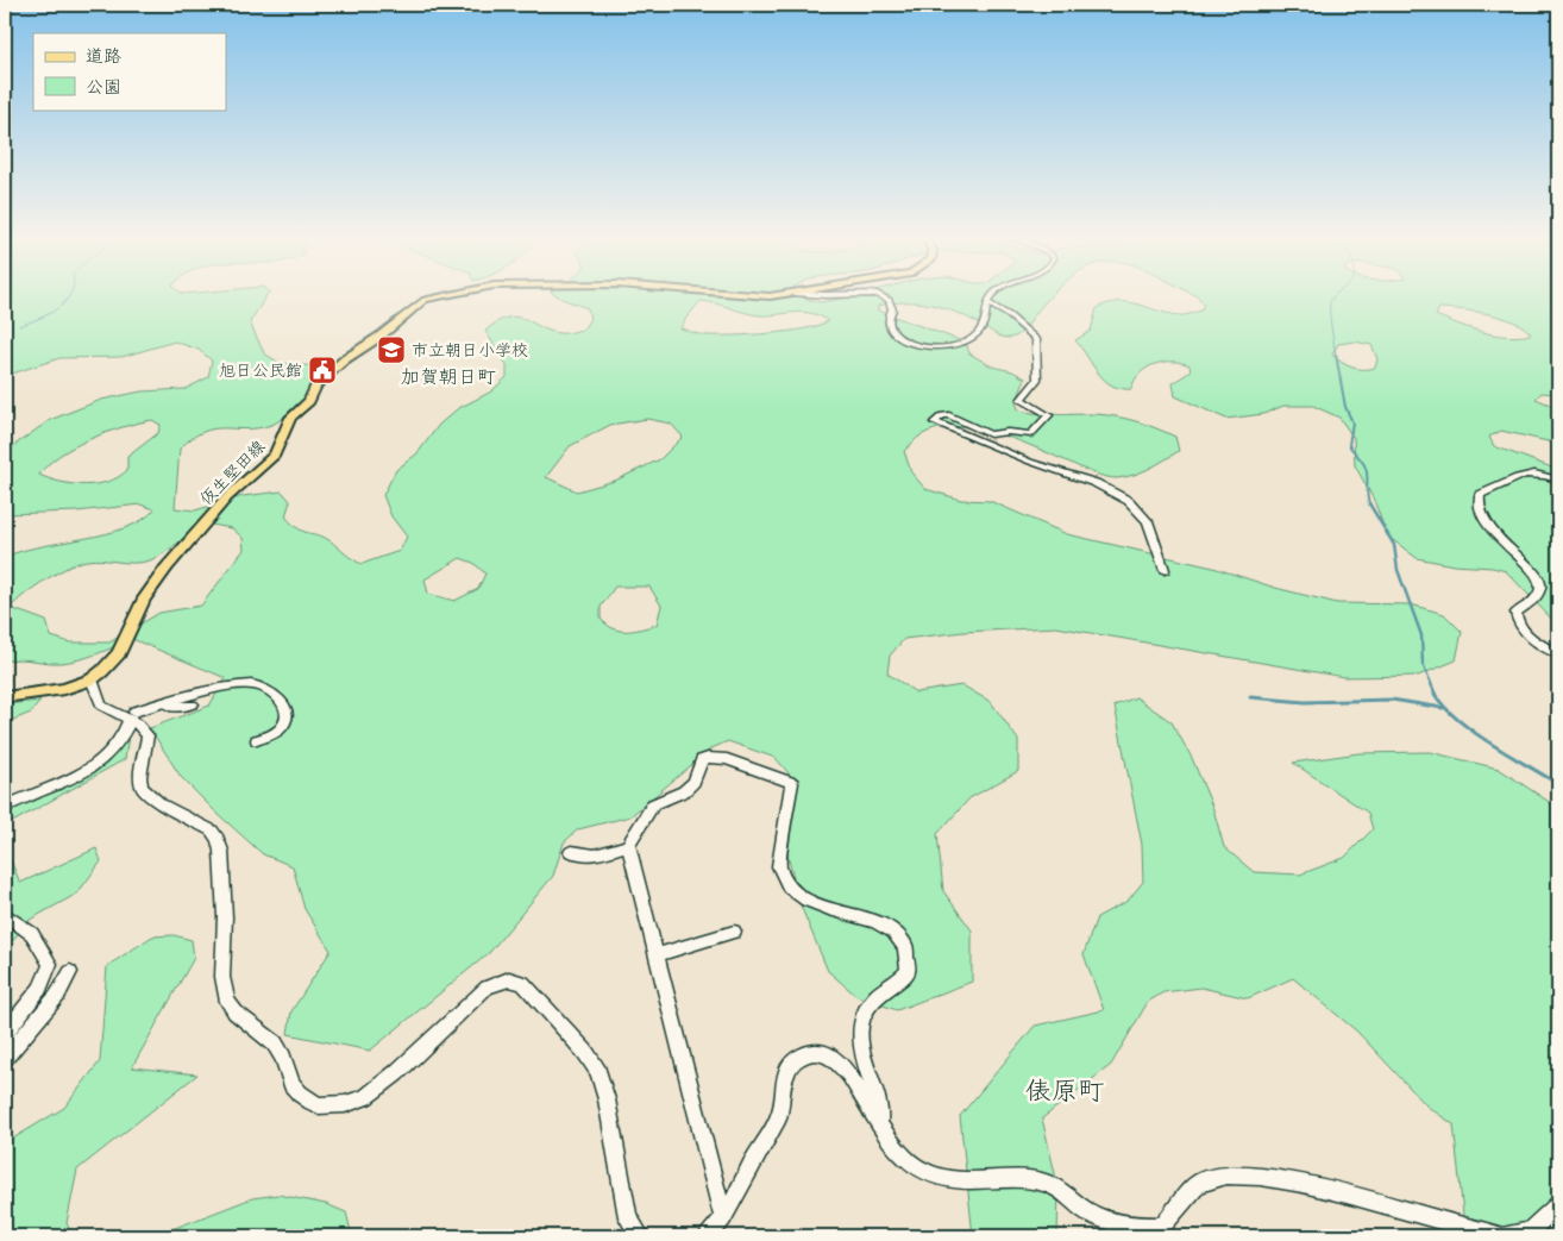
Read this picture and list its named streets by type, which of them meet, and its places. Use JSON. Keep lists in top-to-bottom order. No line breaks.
{"streets":{"main road":["仮生堅田線"]},"districts":["加賀朝日町","俵原町"],"places":{"school or university":["市立朝日小学校"],"public building":["旭日公民館"]},"legend":["道路","公園"]}
